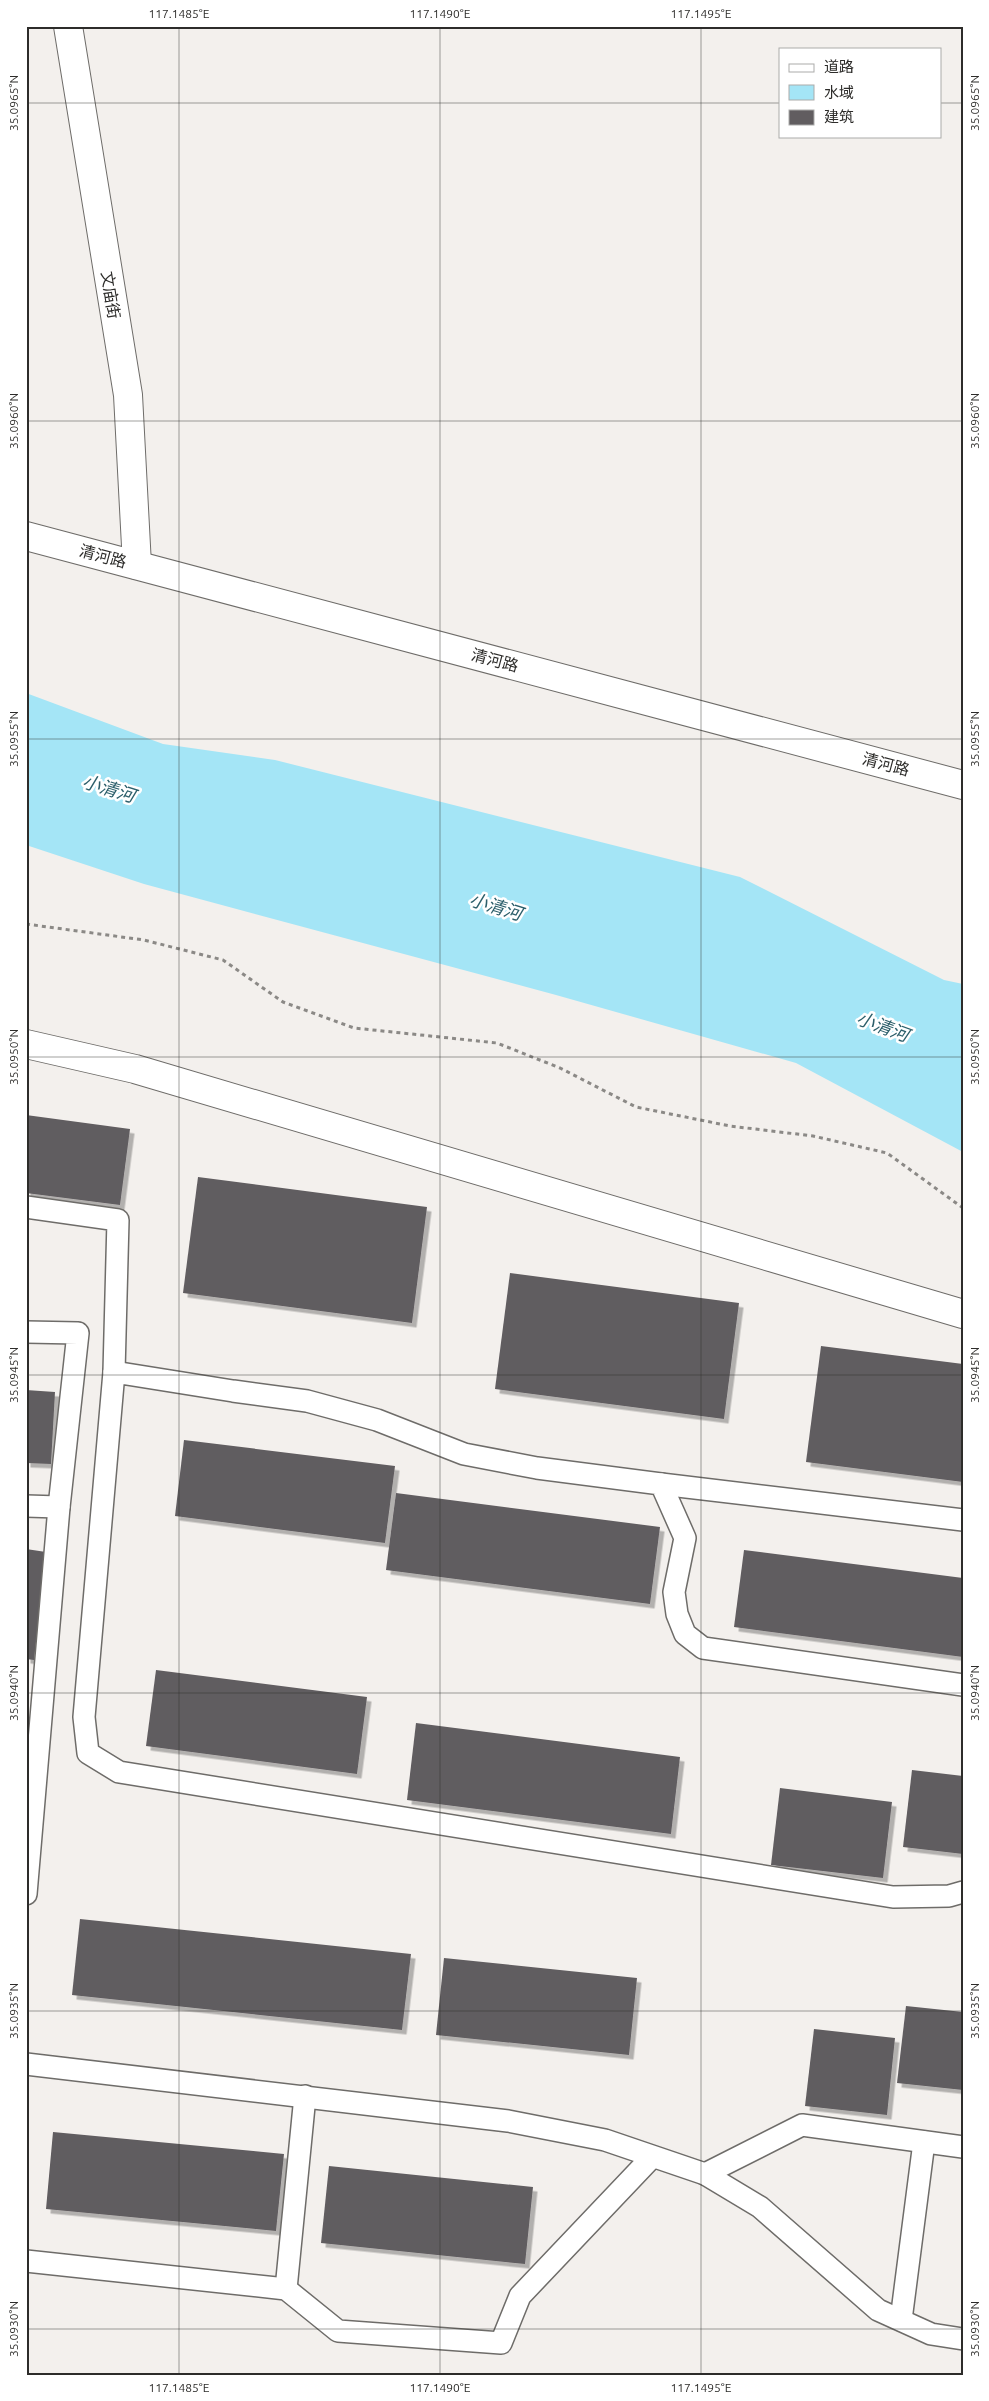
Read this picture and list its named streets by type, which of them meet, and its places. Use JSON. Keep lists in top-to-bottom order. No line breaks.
{"streets":{"street":["文庙街","清河路"]},"crossings":[["文庙街","清河路"]],"water":["小清河"],"legend":["道路","水域","建筑"],"coordinates":["117.1485°E","117.1490°E","117.1495°E","35.0965°N","35.0960°N","35.0955°N","35.0950°N","35.0945°N","35.0940°N","35.0935°N","35.0930°N"]}
